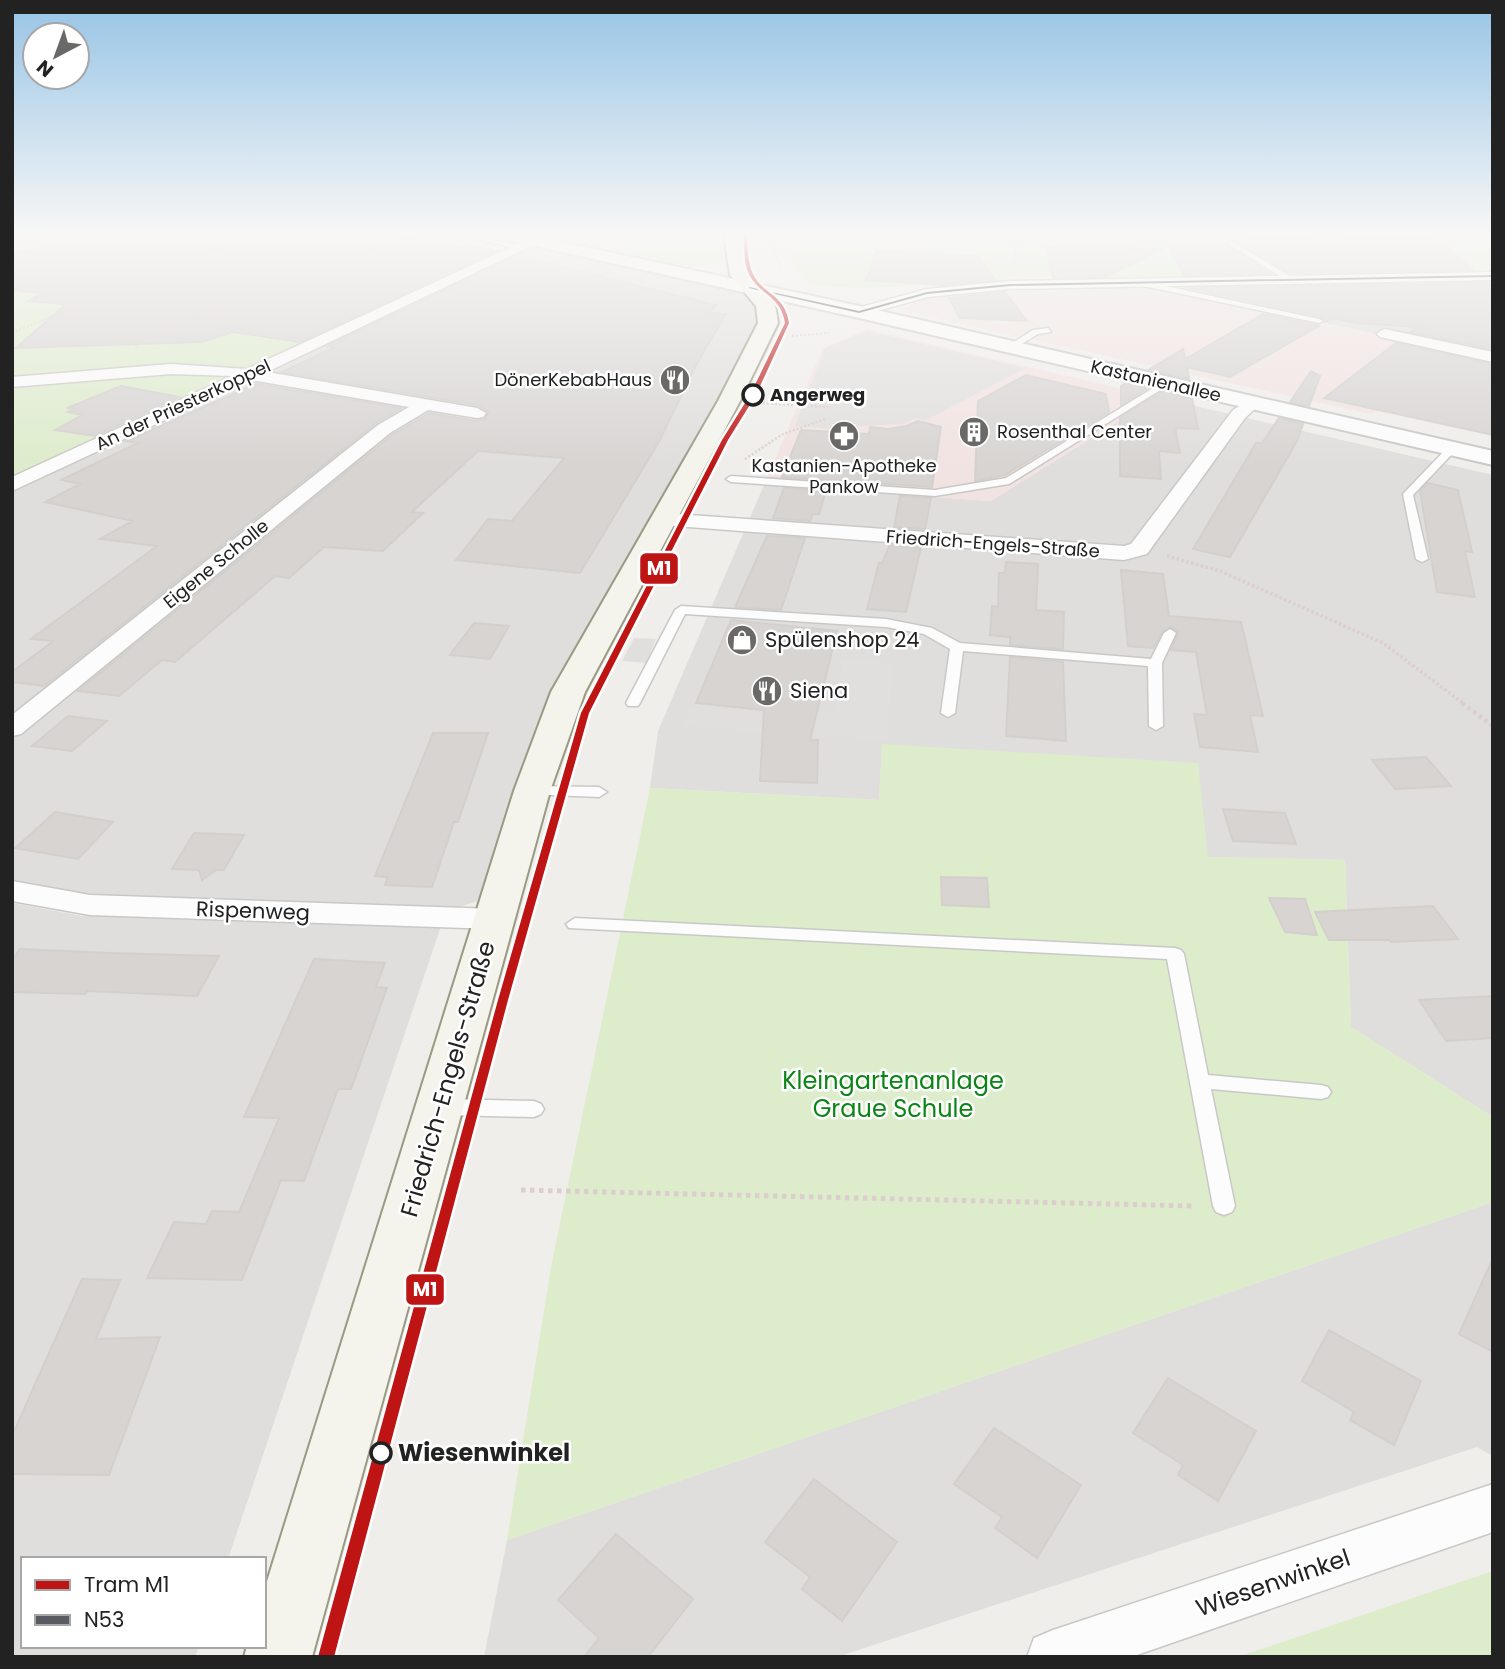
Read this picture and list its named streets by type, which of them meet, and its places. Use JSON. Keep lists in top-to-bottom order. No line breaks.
{"streets":{"main road":["Friedrich-Engels-Straße"],"street":["Kastanienallee","An der Priesterkoppel","Eigene Scholle","Rispenweg","Wiesenwinkel"]},"crossings":[["Friedrich-Engels-Straße","Rispenweg"]],"parks":["Kleingartenanlage Graue Schule"],"places":{"restaurant":["DönerKebabHaus","Siena"],"other":["Angerweg","Wiesenwinkel"],"building":["Rosenthal Center"],"pharmacy":["Kastanien-Apotheke Pankow"],"shop":["Spülenshop 24"]},"lines":["tram line M1","transit line N53"],"legend":["Tram M1","N53"],"north":"bottom left"}
